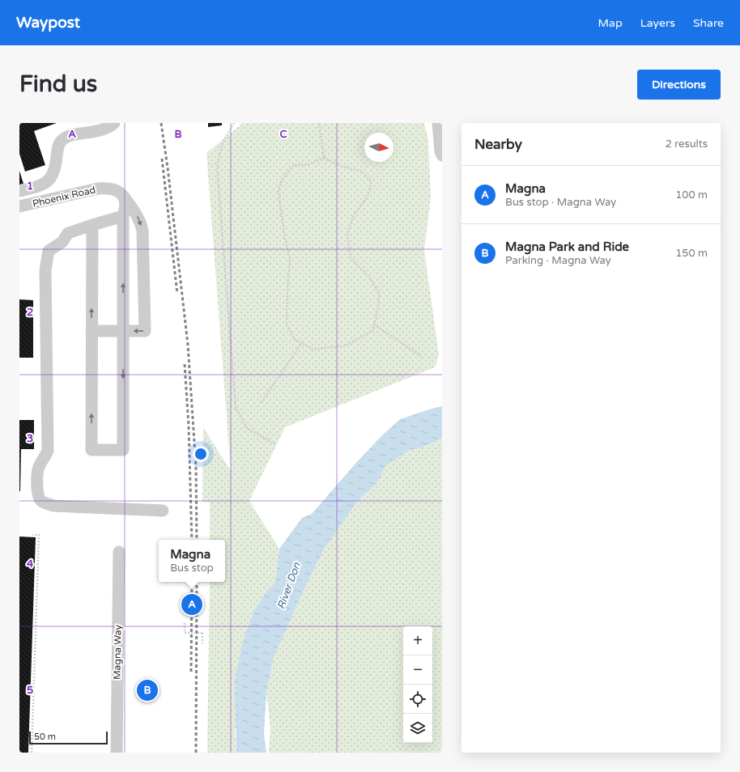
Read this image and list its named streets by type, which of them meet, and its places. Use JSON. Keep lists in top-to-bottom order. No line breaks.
{"streets":{"street":["Phoenix Road","Magna Way"]},"water":["River Don"],"scale_bar":"50 m","north":"right","page":{"header":"Waypost","nav":["Map","Layers","Share"],"buttons":"Directions","title":"Find us","heading":["Nearby","2 results"],"list":[{"mark":"A","name":"Magna","note":"Bus stop · Magna Way","value":"100 m"},{"mark":"B","name":"Magna Park and Ride","note":"Parking · Magna Way","value":"150 m"}],"popup":["Magna","Bus stop"],"pins":["A","B"],"map_buttons":["+","−"],"scale":"50 m"},"grid":{"columns":["A","B","C"],"rows":["1","2","3","4","5"]}}
